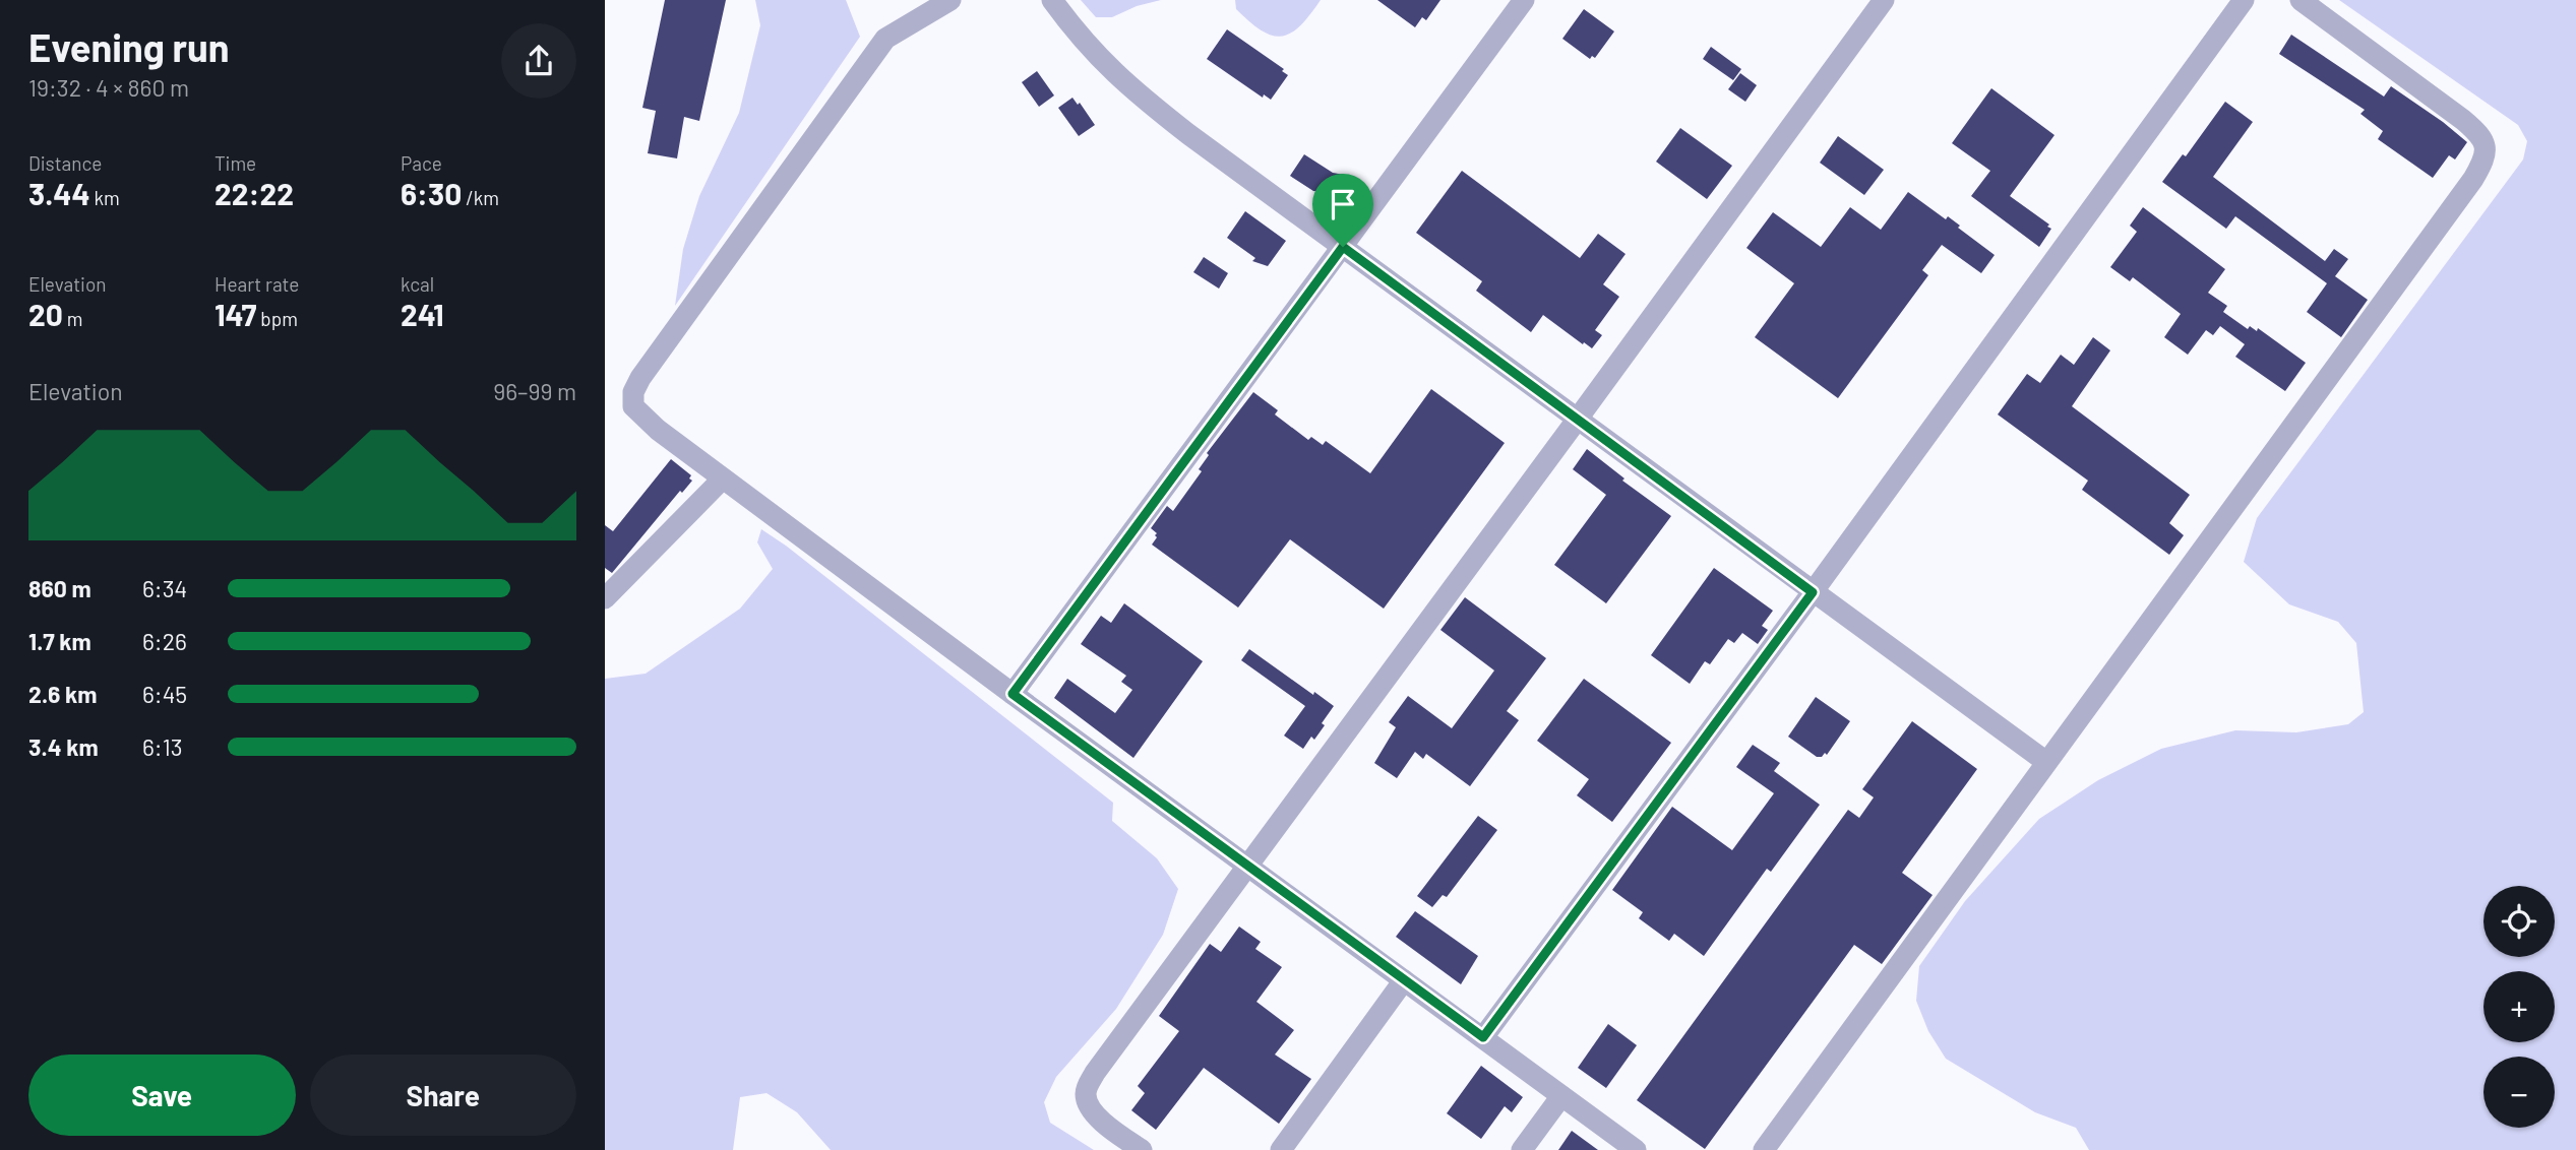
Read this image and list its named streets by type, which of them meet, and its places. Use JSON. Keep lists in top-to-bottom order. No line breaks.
{"page":{"heading":["Evening run","19:32 · 4 × 860 m"],"stats":[["Distance","3.44 km"],["Time","22:22"],["Pace","6:30 /km"],["Elevation","20 m"],["Heart rate","147 bpm"],["kcal","241"]],"chart":["Elevation","96–99 m"],"list":[{"name":"860 m","note":"6:34"},{"name":"1.7 km","note":"6:26"},{"name":"2.6 km","note":"6:45"},{"name":"3.4 km","note":"6:13"}],"map_buttons":["+","−"],"buttons":["Save","Share"]}}
